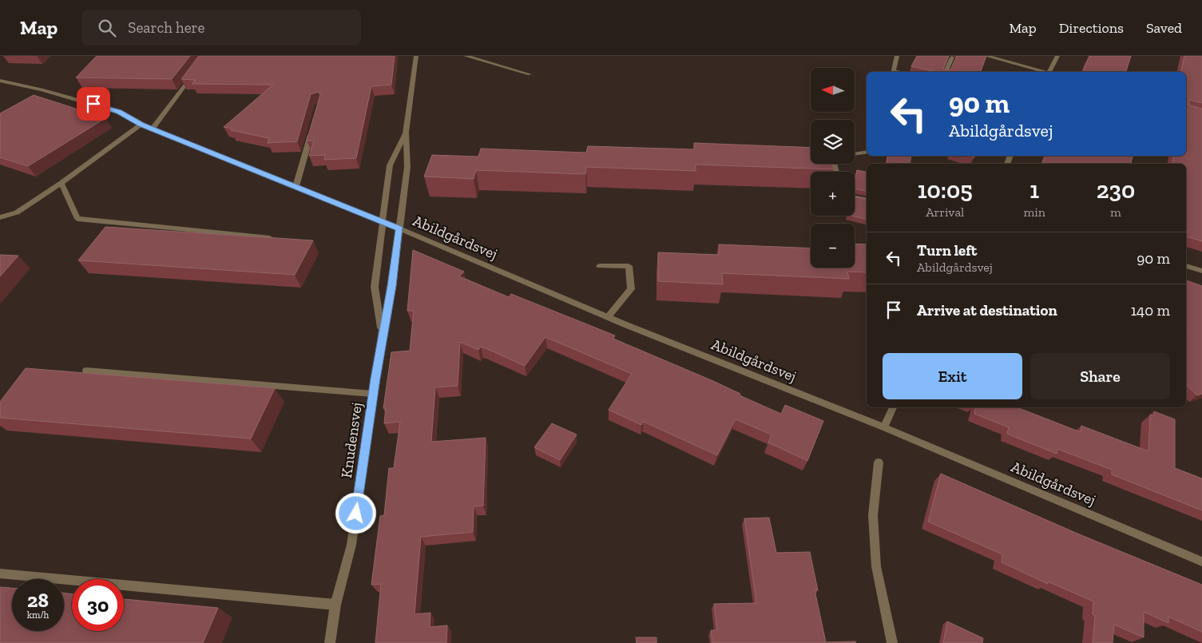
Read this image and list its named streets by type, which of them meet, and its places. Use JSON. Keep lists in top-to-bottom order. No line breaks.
{"streets":{"street":["Abildgårdsvej","Knudensvej"]},"crossings":[["Abildgårdsvej","Knudensvej"]],"north":"left","page":{"header":"Map","search":"Search here","nav":["Map","Directions","Saved"],"map_buttons":["+","−"],"turn":["90 m","Abildgårdsvej"],"eta":["10:05","Arrival","1","min","230","m"],"list":[{"name":"Turn left","note":"Abildgårdsvej","value":"90 m"},{"name":"Arrive at destination","value":"140 m"}],"buttons":["Exit","Share"],"speed":"28 km/h","limit":"30"}}
